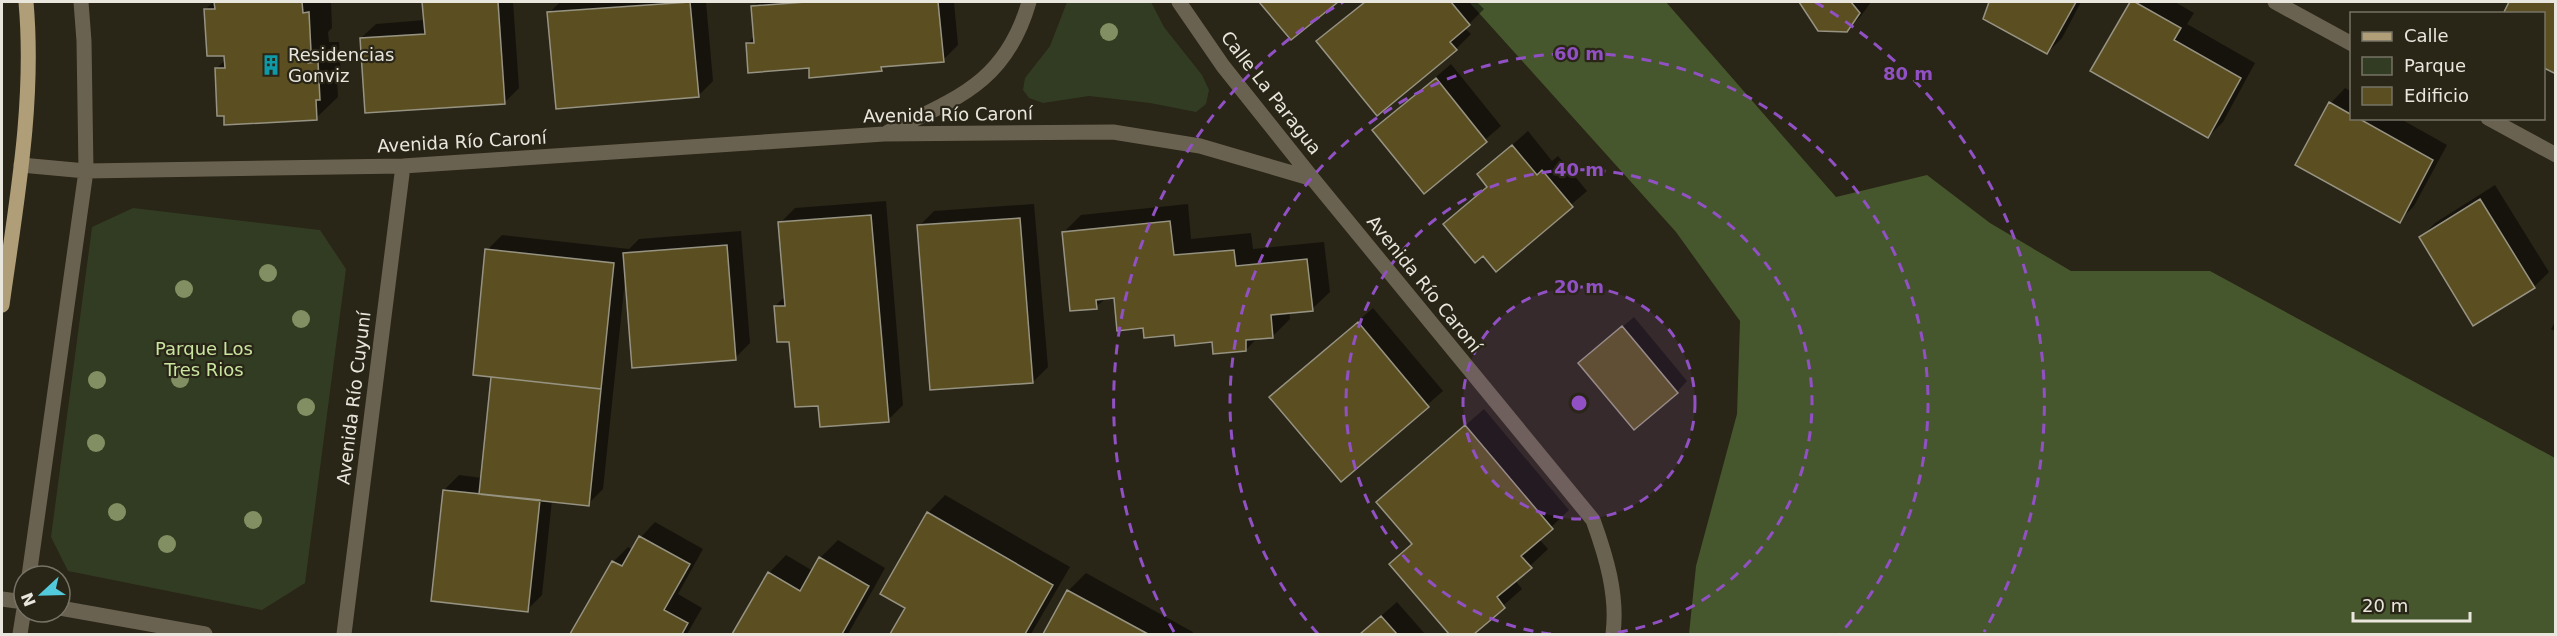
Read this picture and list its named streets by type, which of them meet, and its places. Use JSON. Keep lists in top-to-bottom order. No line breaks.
{"streets":{"street":["Calle La Paragua","Avenida Río Caroní","Avenida Río Cuyuní"]},"crossings":[["Calle La Paragua","Avenida Río Caroní"],["Avenida Río Caroní","Avenida Río Cuyuní"]],"parks":["Parque Los Tres Rios"],"places":{"building":["Residencias Gonviz"]},"legend":["Calle","Parque","Edificio"],"scale_bar":"20 m","north":"left","rings":["60 m","80 m","40 m","20 m"]}
